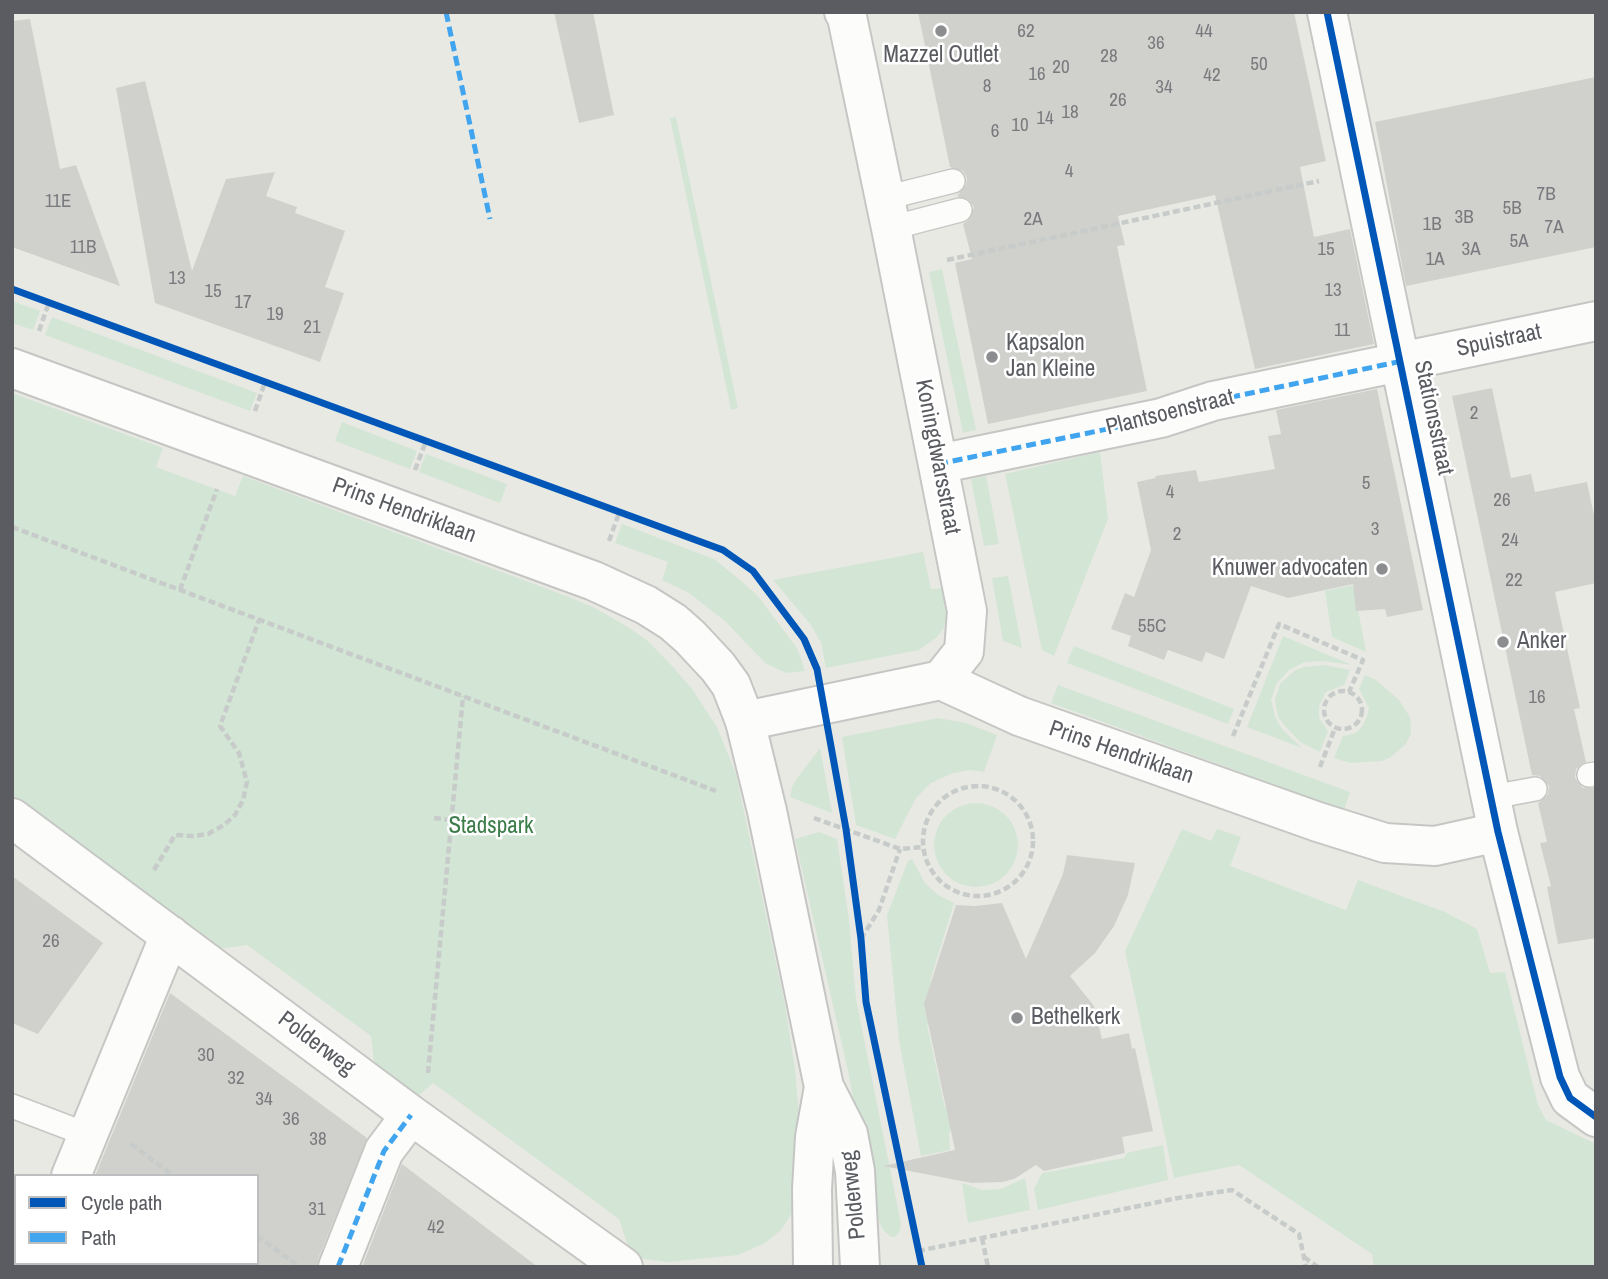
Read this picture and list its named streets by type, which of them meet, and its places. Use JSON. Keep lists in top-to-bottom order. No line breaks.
{"streets":{"street":["Spuistraat","Plantsoenstraat","Stationsstraat","Koningdwarsstraat","Prins Hendriklaan","Polderweg"]},"crossings":[["Spuistraat","Plantsoenstraat"],["Spuistraat","Stationsstraat"],["Plantsoenstraat","Stationsstraat"],["Plantsoenstraat","Koningdwarsstraat"],["Stationsstraat","Prins Hendriklaan"],["Koningdwarsstraat","Prins Hendriklaan"],["Prins Hendriklaan","Polderweg"]],"parks":["Stadspark"],"places":["Mazzel Outlet","Kapsalon Jan Kleine","Knuwer advocaten","Anker","Bethelkerk"],"house_numbers":["62","44","36","28","50","20","16","42","8","34","26","18","14","10","6","4","7B","11E","5B","3B","2A","1B","7A","5A","11B","15","3A","1A","13","13","15","17","19","21","11","2","5","4","26","3","2","24","22","55C","16","26","30","32","34","36","38","31","42"],"legend":["Cycle path","Path"]}
